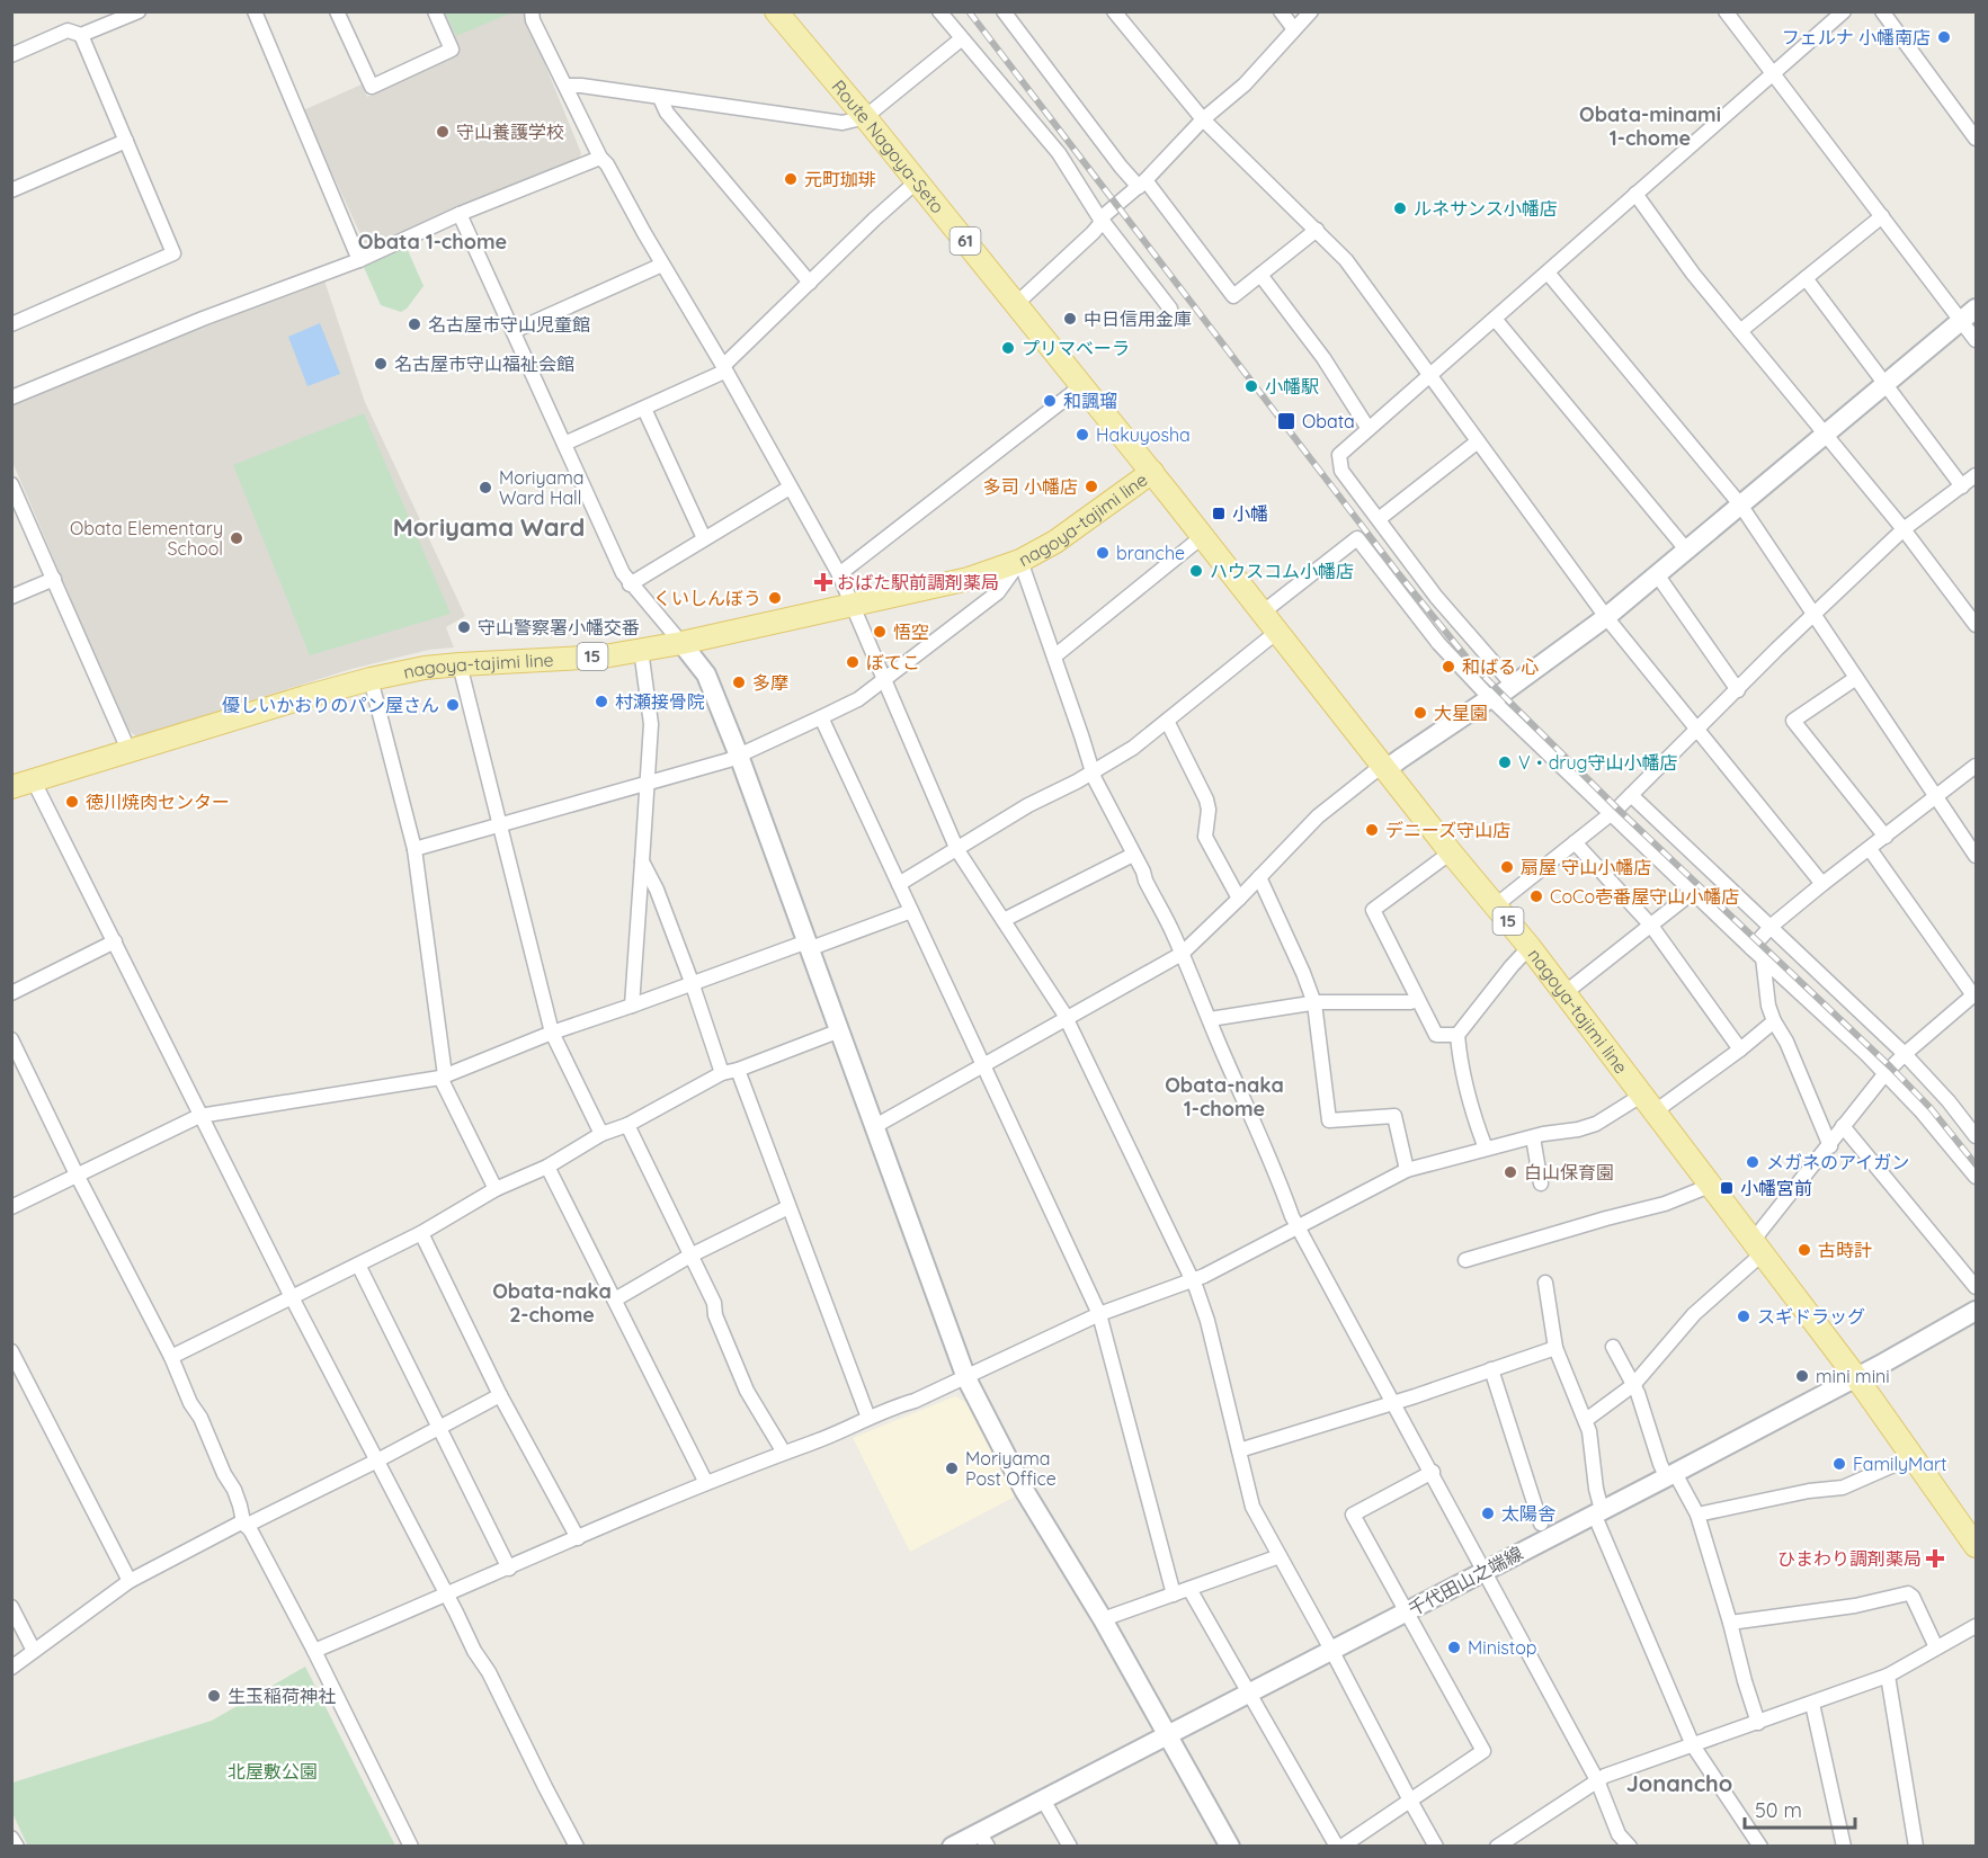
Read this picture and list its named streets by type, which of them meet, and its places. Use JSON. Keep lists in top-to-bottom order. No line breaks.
{"streets":{"main road":["Route Nagoya-Seto","61","nagoya-tajimi line","15"],"street":["千代田山之端線"]},"crossings":[["Route Nagoya-Seto","nagoya-tajimi line"],["nagoya-tajimi line","千代田山之端線"]],"districts":["Obata-minami 1-chome","Obata 1-chome","Moriyama Ward","Obata-naka 1-chome","Obata-naka 2-chome","Jonancho"],"parks":["北屋敷公園"],"places":{"other":["フェルナ 小幡南店","守山養護学校","元町珈琲","ルネサンス小幡店","中日信用金庫","名古屋市守山児童館","プリマベーラ","名古屋市守山福祉会館","小幡駅","和諷瑠","Hakuyosha","多司 小幡店","Moriyama Ward Hall","Obata Elementary School","branche","ハウスコム小幡店","くいしんぼう","守山警察署小幡交番","悟空","ぼてこ","和ばる 心","多摩","村瀬接骨院","優しいかおりのパン屋さん","大星園","V・drug守山小幡店","徳川焼肉センター","デニーズ守山店","扇屋 守山小幡店","CoCo壱番屋守山小幡店","メガネのアイガン","白山保育園","古時計","スギドラッグ","mini mini","FamilyMart","Moriyama Post Office","太陽舎","Ministop","生玉稲荷神社"],"transit":["Obata","小幡","小幡宮前"],"health":["おばた駅前調剤薬局","ひまわり調剤薬局"]},"scale_bar":"50 m"}
